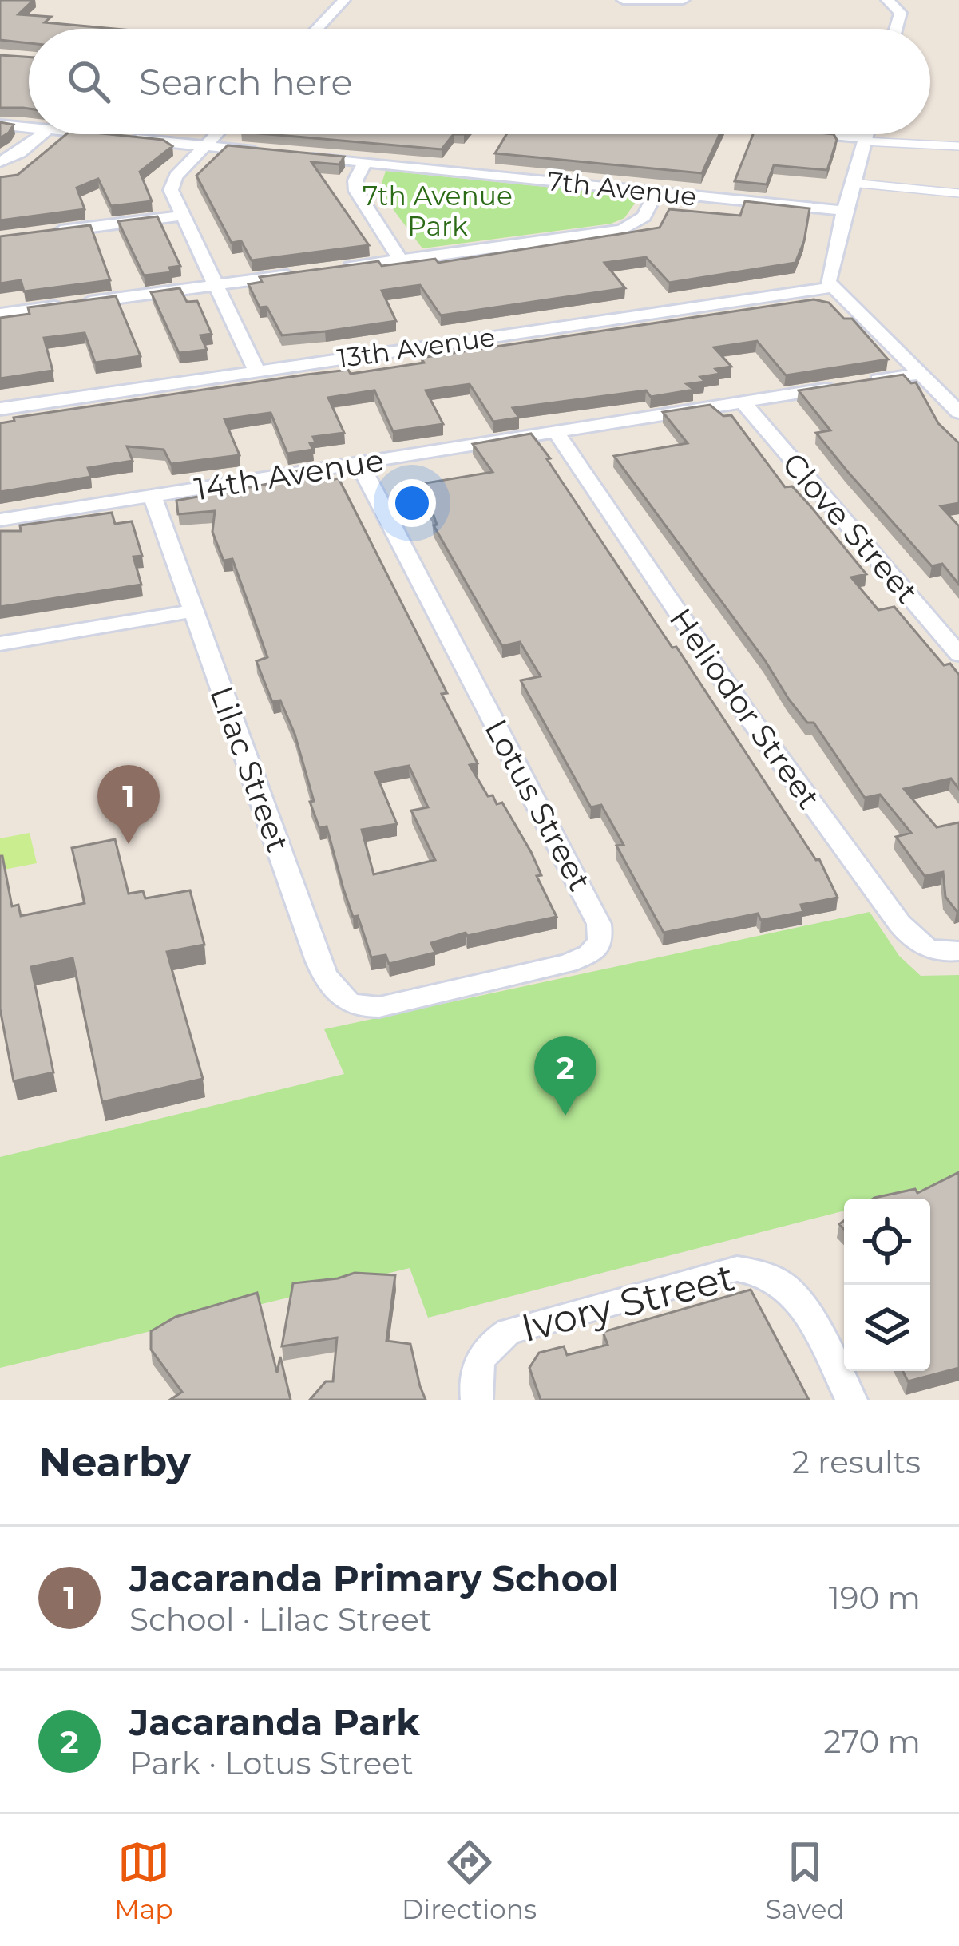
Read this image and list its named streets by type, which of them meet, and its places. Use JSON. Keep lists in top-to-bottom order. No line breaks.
{"streets":{"street":["7th Avenue","13th Avenue","14th Avenue","Clove Street","Heliodor Street","Lilac Street","Lotus Street","Ivory Street"]},"crossings":[["14th Avenue","Clove Street"],["14th Avenue","Heliodor Street"],["14th Avenue","Lilac Street"],["14th Avenue","Lotus Street"],["Lilac Street","Lotus Street"]],"parks":["7th Avenue Park"],"page":{"search":"Search here","pins":["1","2"],"heading":["Nearby","2 results"],"list":[{"mark":"1","name":"Jacaranda Primary School","note":"School · Lilac Street","value":"190 m"},{"mark":"2","name":"Jacaranda Park","note":"Park · Lotus Street","value":"270 m"}],"nav":["Map","Directions","Saved"]}}
